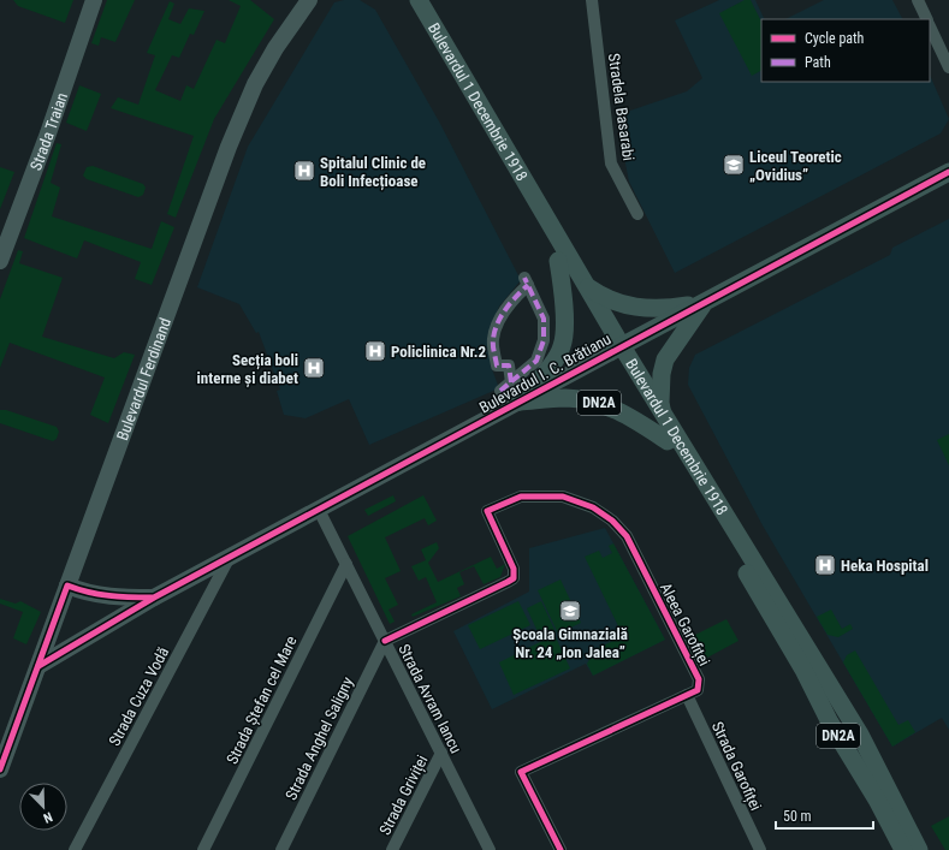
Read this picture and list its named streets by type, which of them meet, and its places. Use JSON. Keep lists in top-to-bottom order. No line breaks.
{"streets":{"main road":["Bulevardul 1 Decembrie 1918","Strada Traian","Bulevardul I. C. Brătianu","Bulevardul Ferdinand","DN2A"],"street":["Stradela Basarabi","Aleea Garofiței","Strada Cuza Vodă","Strada Avram Iancu","Strada Ștefan cel Mare","Strada Anghel Saligny","Strada Garofiței","Strada Griviței"]},"crossings":[["Bulevardul 1 Decembrie 1918","Bulevardul I. C. Brătianu"],["Bulevardul 1 Decembrie 1918","DN2A"],["Bulevardul I. C. Brătianu","Bulevardul Ferdinand"],["Bulevardul I. C. Brătianu","DN2A"],["Bulevardul I. C. Brătianu","Strada Cuza Vodă"],["Bulevardul I. C. Brătianu","Strada Avram Iancu"],["Aleea Garofiței","Strada Avram Iancu"],["Aleea Garofiței","Strada Anghel Saligny"],["Aleea Garofiței","Strada Garofiței"],["Strada Avram Iancu","Strada Ștefan cel Mare"],["Strada Avram Iancu","Strada Anghel Saligny"],["Strada Avram Iancu","Strada Griviței"]],"places":{"school or university":["Liceul Teoretic „Ovidius”","Școala Gimnazială Nr. 24 „Ion Jalea”"],"hospital":["Spitalul Clinic de Boli Infecțioase","Policlinica Nr.2","Secția boli interne și diabet","Heka Hospital"]},"legend":["Cycle path","Path"],"scale_bar":"50 m","north":"bottom right"}
